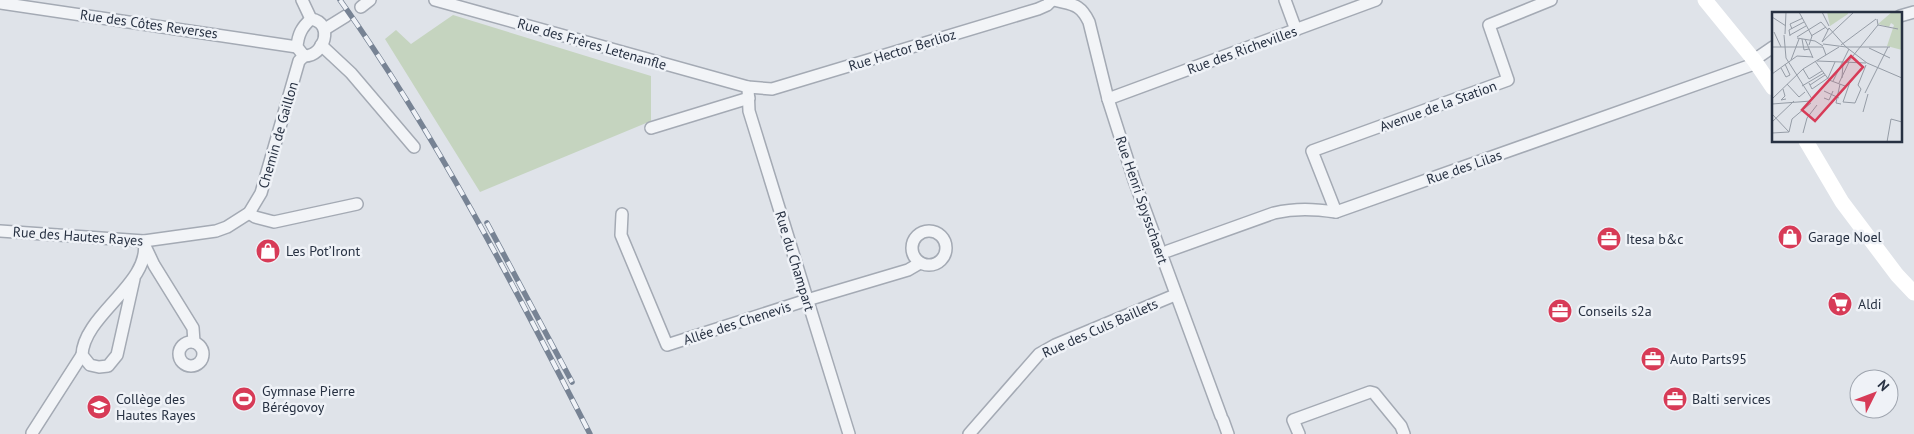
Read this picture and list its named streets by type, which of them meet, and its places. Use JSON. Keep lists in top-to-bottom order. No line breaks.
{"streets":{"street":["Rue des Côtes Reverses","Rue des Frères Letenanfle","Rue Hector Berlioz","Rue des Richevilles","Avenue de la Station","Chemin de Gaillon","Rue des Lilas","Rue Henri Spysschaert","Rue des Hautes Rayes","Rue du Champart","Allée des Chenevis","Rue des Culs Baillets"]},"crossings":[["Rue des Côtes Reverses","Chemin de Gaillon"],["Rue des Frères Letenanfle","Rue Hector Berlioz"],["Rue des Frères Letenanfle","Rue du Champart"],["Rue Hector Berlioz","Rue Henri Spysschaert"],["Rue Hector Berlioz","Rue du Champart"],["Rue des Richevilles","Rue Henri Spysschaert"],["Avenue de la Station","Rue des Lilas"],["Chemin de Gaillon","Rue des Hautes Rayes"],["Rue Henri Spysschaert","Rue des Culs Baillets"],["Rue du Champart","Allée des Chenevis"]],"places":{"shop":["Garage Noel","Les Pot’Iront"],"office":["Itesa b&c","Conseils s2a","Auto Parts95","Balti services"],"supermarket":["Aldi"],"sports":["Gymnase Pierre Bérégovoy"],"school or university":["Collège des Hautes Rayes"]},"north":"top right"}
